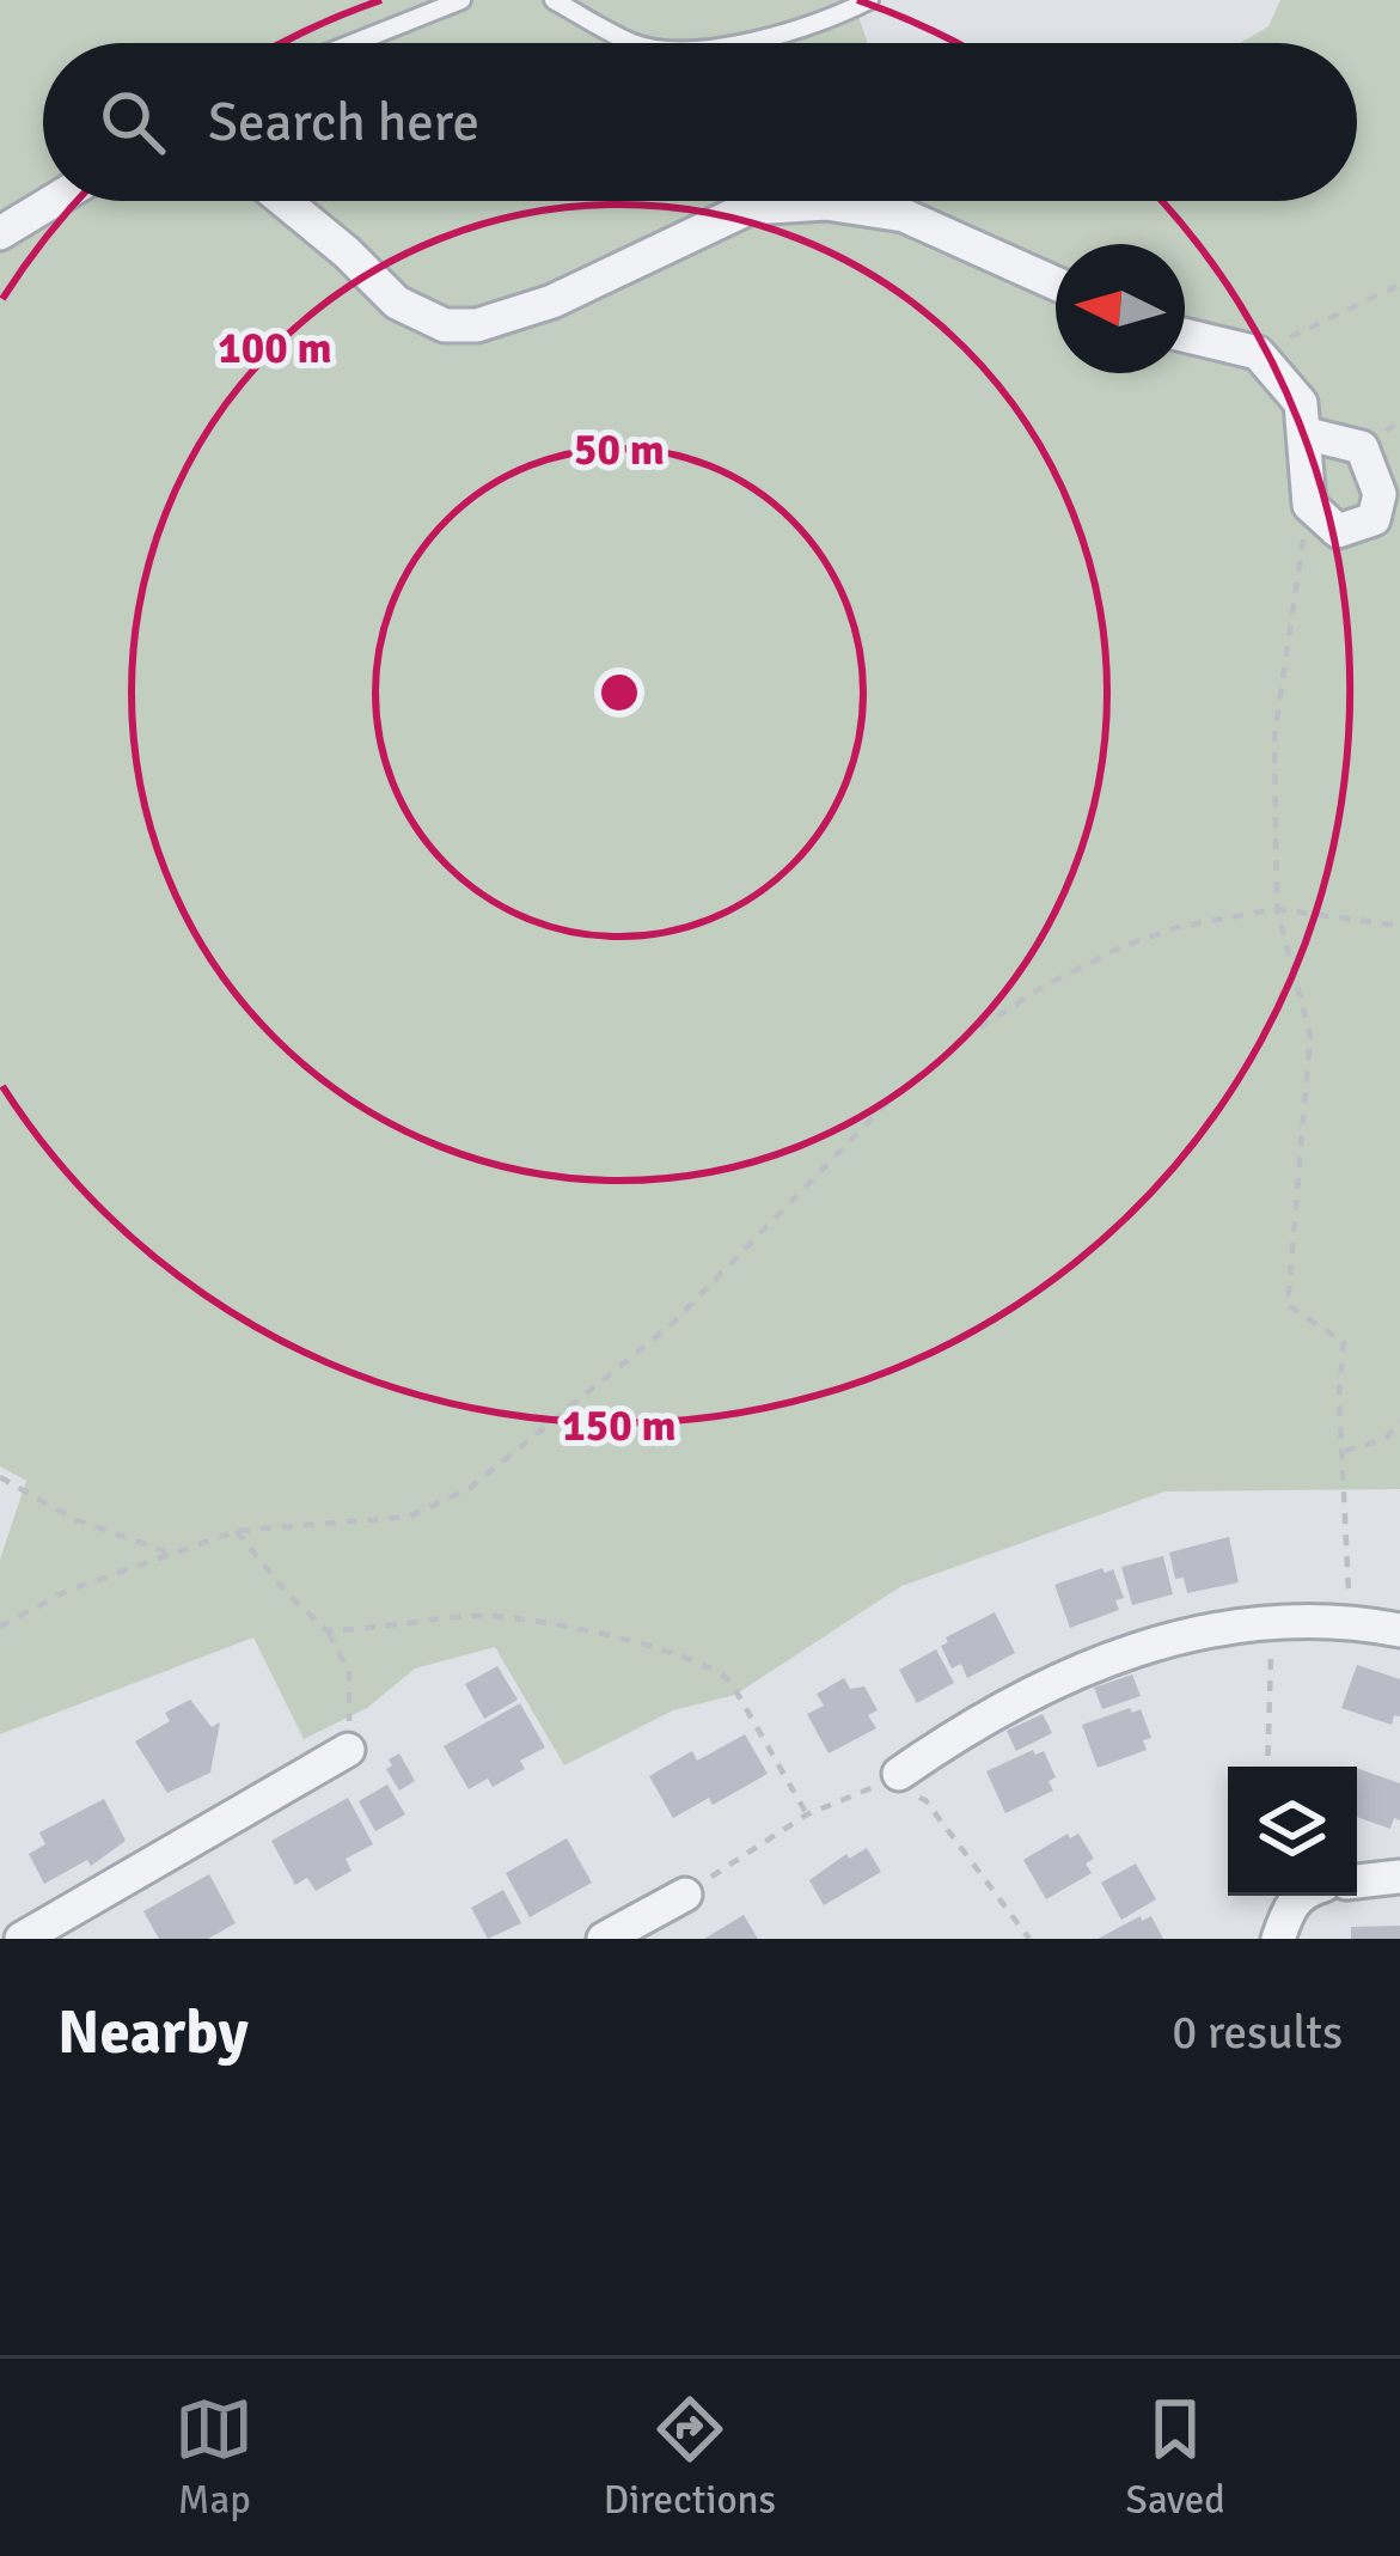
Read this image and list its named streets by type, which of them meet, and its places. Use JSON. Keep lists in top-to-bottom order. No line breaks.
{"north":"left","page":{"search":"Search here","heading":["Nearby","0 results"],"nav":["Map","Directions","Saved"]},"rings":["100 m","50 m","150 m"]}
